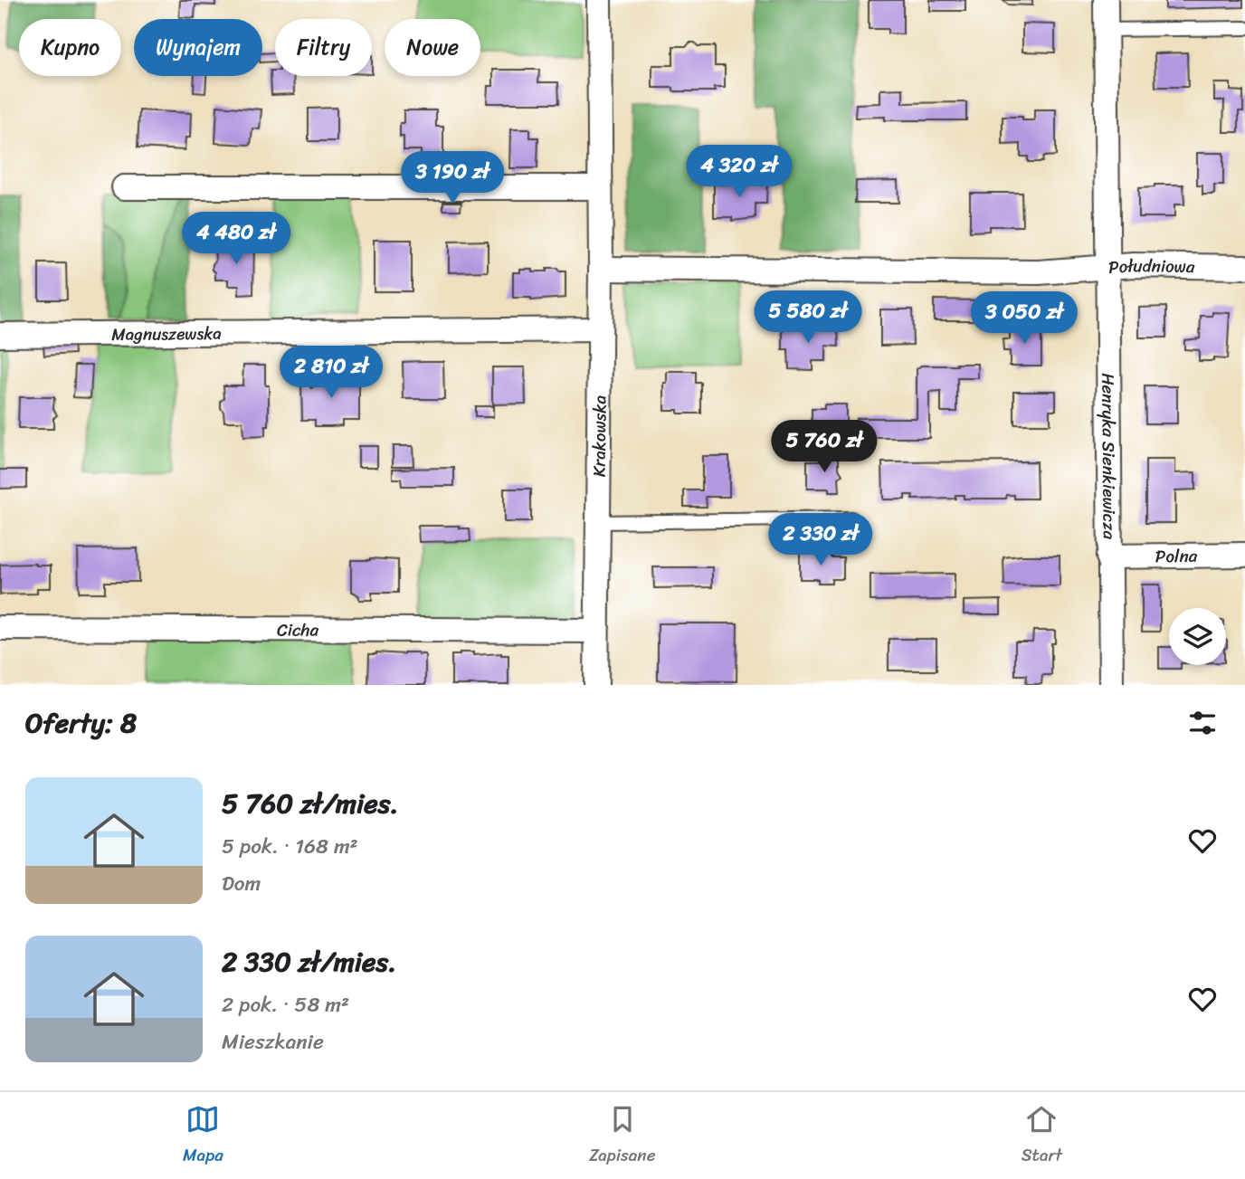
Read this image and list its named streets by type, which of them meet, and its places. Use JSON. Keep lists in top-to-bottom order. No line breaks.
{"streets":{"street":["Południowa","Magnuszewska","Krakowska","Henryka Sienkiewicza","Polna","Cicha"]},"crossings":[["Południowa","Krakowska"],["Południowa","Henryka Sienkiewicza"],["Magnuszewska","Krakowska"],["Krakowska","Cicha"],["Henryka Sienkiewicza","Polna"]],"page":{"chip":["Kupno","Wynajem","Filtry","Nowe"],"price":["4 320 zł","3 190 zł","4 480 zł","5 580 zł","3 050 zł","2 810 zł","5 760 zł","2 330 zł"],"heading":"Oferty: 8","list":[{"name":"5 760 zł/mies.","note":"5 pok. · 168 m² · Dom"},{"name":"2 330 zł/mies.","note":"2 pok. · 58 m² · Mieszkanie"}],"tabs":["Mapa","Zapisane","Start"]}}
